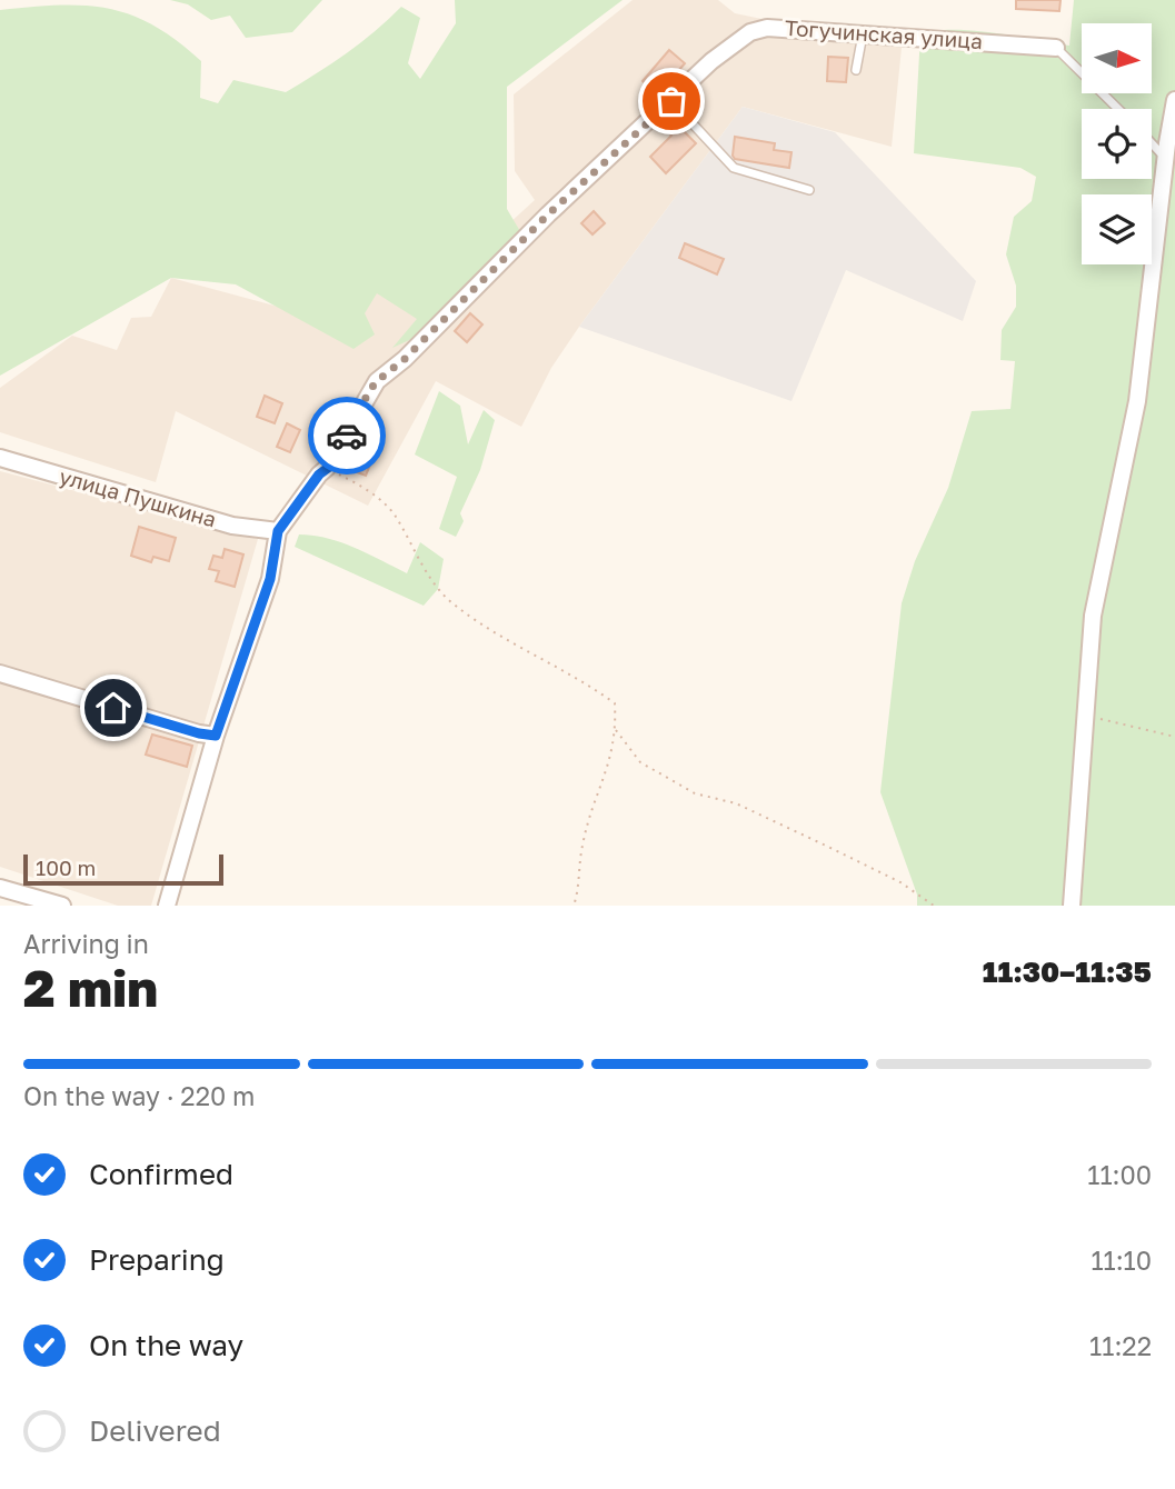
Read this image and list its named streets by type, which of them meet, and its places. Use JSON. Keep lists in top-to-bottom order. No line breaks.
{"streets":{"street":["Тогучинская улица","улица Пушкина"]},"crossings":[["Тогучинская улица","улица Пушкина"]],"scale_bar":"100 m","north":"right","page":{"scale":"100 m","heading":["2 min","Arriving in","11:30–11:35"],"bar":"On the way · 220 m","list":[["Confirmed","11:00"],["Preparing","11:10"],["On the way","11:22"],"Delivered"]}}
